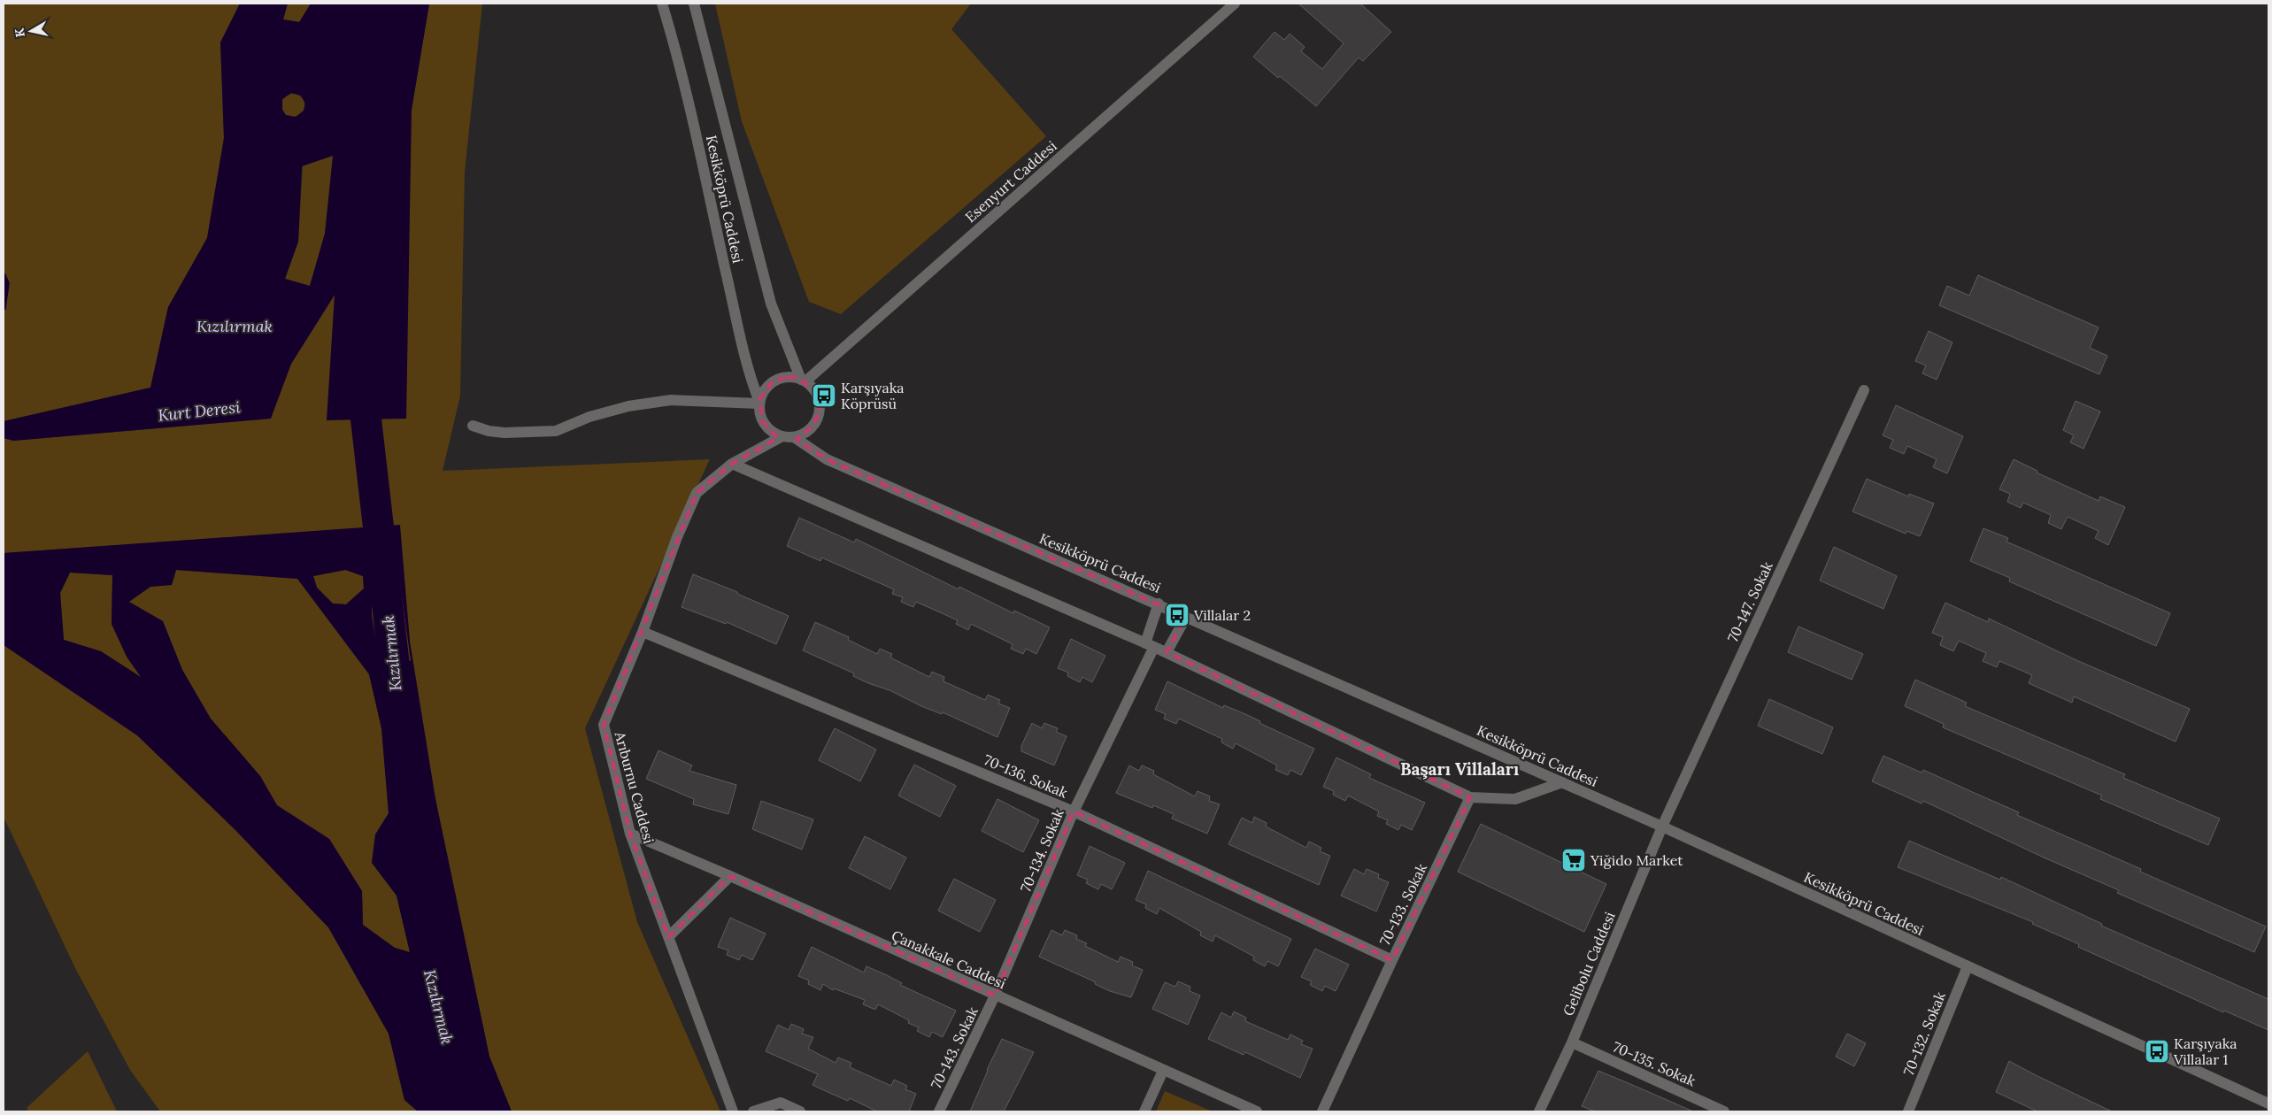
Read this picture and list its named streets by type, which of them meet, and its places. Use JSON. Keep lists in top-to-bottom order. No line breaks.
{"streets":{"street":["Esenyurt Caddesi","Kesikköprü Caddesi","70-147. Sokak","70-136. Sokak","Arıburnu Caddesi","70-134. Sokak","70-133. Sokak","Çanakkale Caddesi","Gelibolu Caddesi","70-132. Sokak","70-143. Sokak","70-135. Sokak"]},"crossings":[["Esenyurt Caddesi","Kesikköprü Caddesi"],["Esenyurt Caddesi","Arıburnu Caddesi"],["Kesikköprü Caddesi","70-147. Sokak"],["Kesikköprü Caddesi","Arıburnu Caddesi"],["Kesikköprü Caddesi","70-134. Sokak"],["Kesikköprü Caddesi","Gelibolu Caddesi"],["Kesikköprü Caddesi","70-132. Sokak"],["70-147. Sokak","Gelibolu Caddesi"],["70-136. Sokak","Arıburnu Caddesi"],["70-136. Sokak","70-134. Sokak"],["70-136. Sokak","70-133. Sokak"],["Arıburnu Caddesi","Çanakkale Caddesi"],["70-134. Sokak","Çanakkale Caddesi"],["70-134. Sokak","70-143. Sokak"],["Çanakkale Caddesi","70-143. Sokak"],["Gelibolu Caddesi","70-135. Sokak"]],"districts":["Başarı Villaları"],"water":["Kızılırmak","Kurt Deresi"],"places":{"bus stop":["Karşıyaka Köprüsü","Villalar 2","Karşıyaka Villalar 1"],"supermarket":["Yiğido Market"]},"north":"left"}
